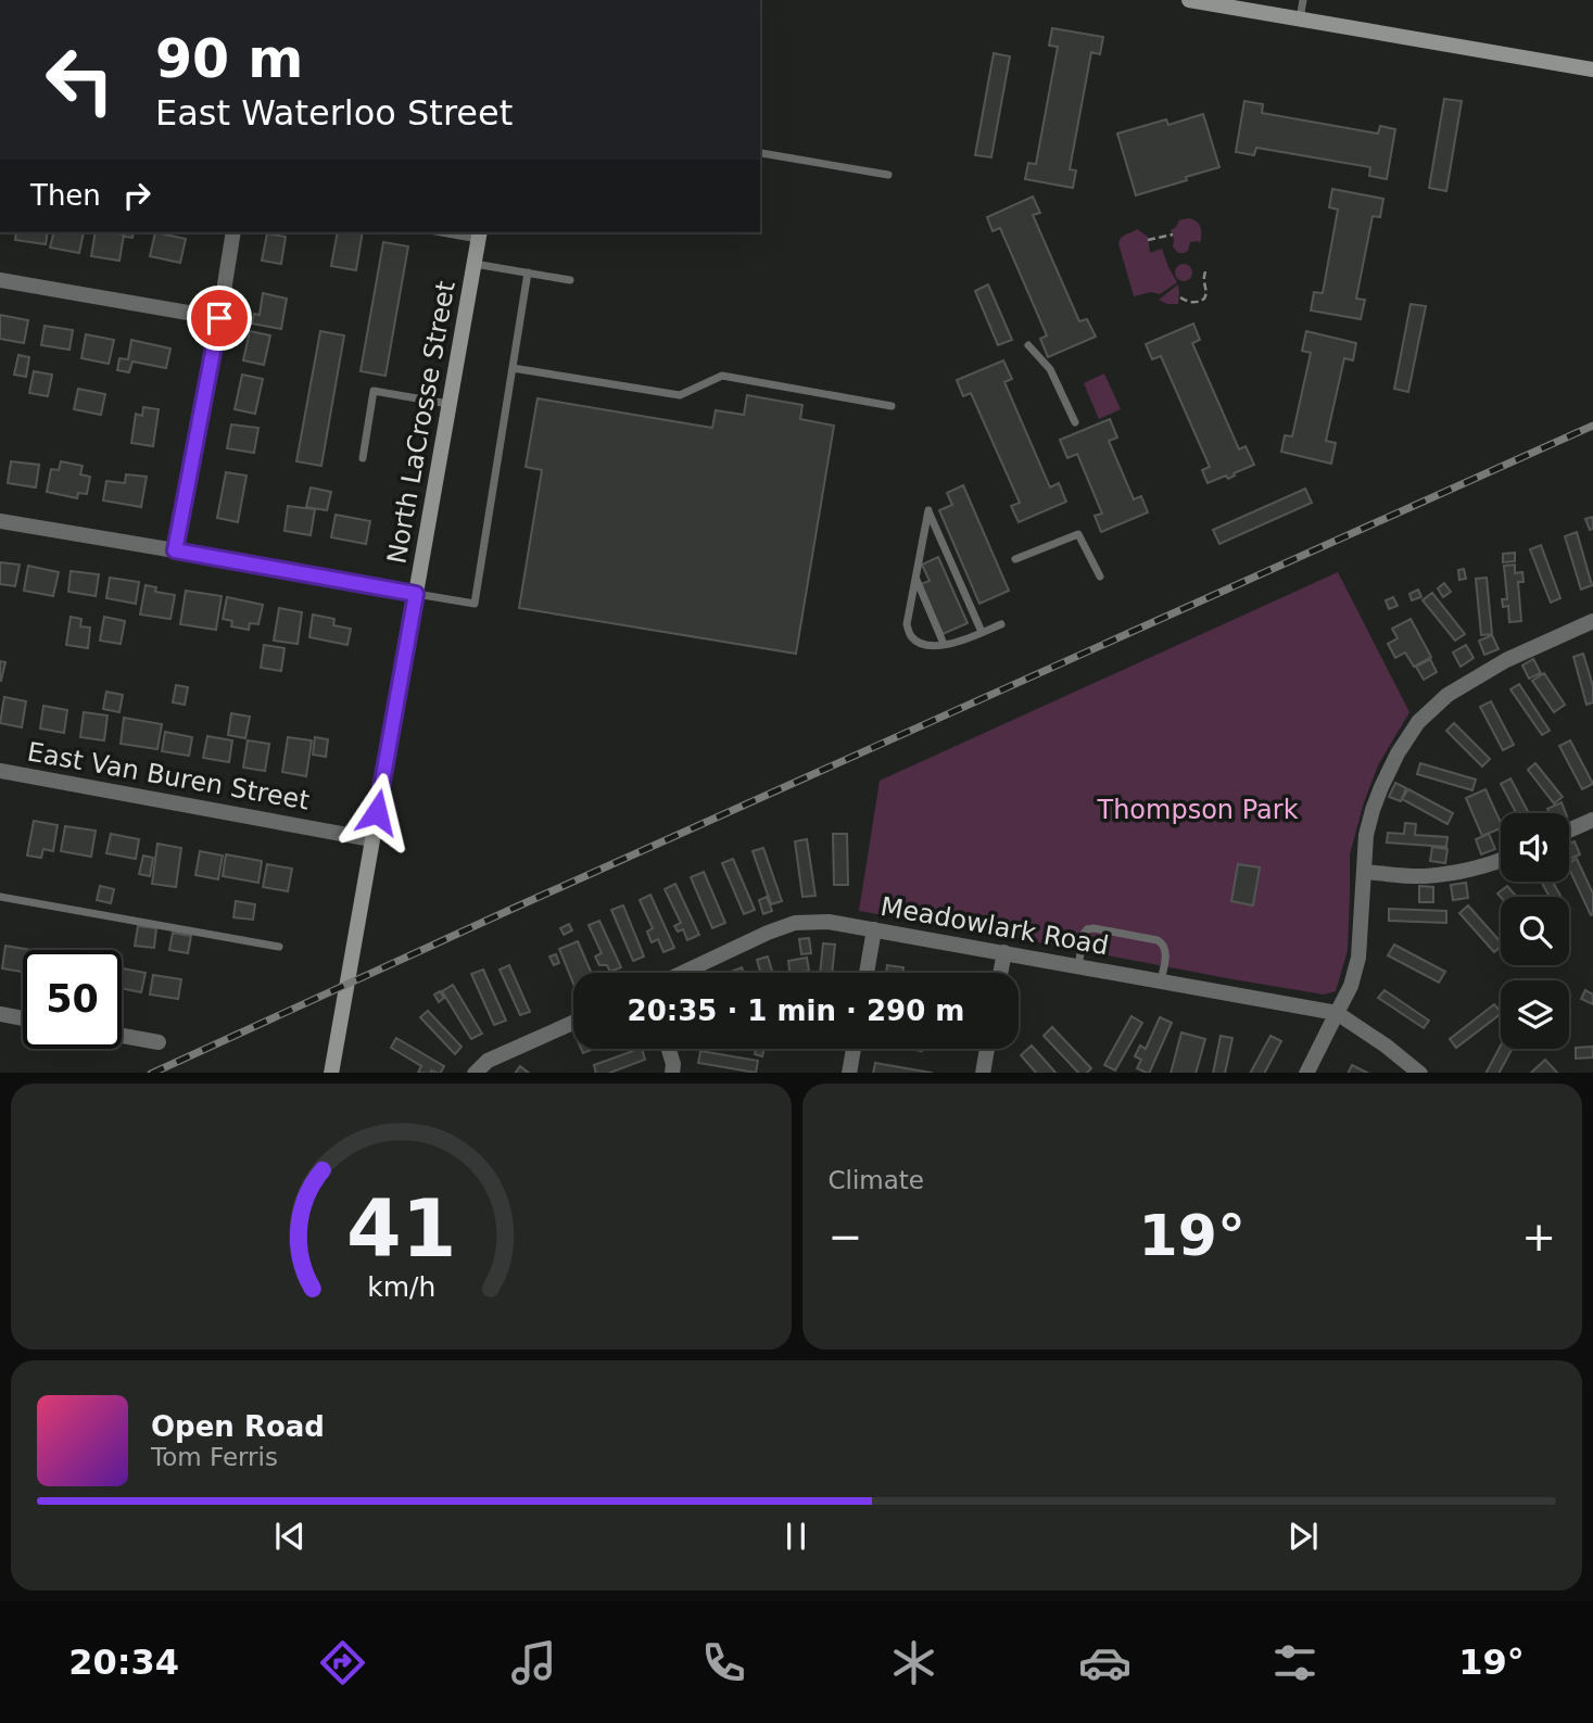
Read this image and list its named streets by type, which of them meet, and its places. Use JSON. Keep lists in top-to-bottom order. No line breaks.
{"streets":{"main road":["North LaCrosse Street"],"street":["East Van Buren Street","Meadowlark Road"]},"crossings":[["North LaCrosse Street","East Van Buren Street"]],"parks":["Thompson Park"],"page":{"turn":["90 m","East Waterloo Street"],"then":"Then","limit":"50","trip":"20:35 · 1 min · 290 m","tile":"Climate","heat":["−","19°","+"],"song":["Open Road","Tom Ferris"],"tabs":["20:34","19°"],"gauge":["41","km/h"]}}
